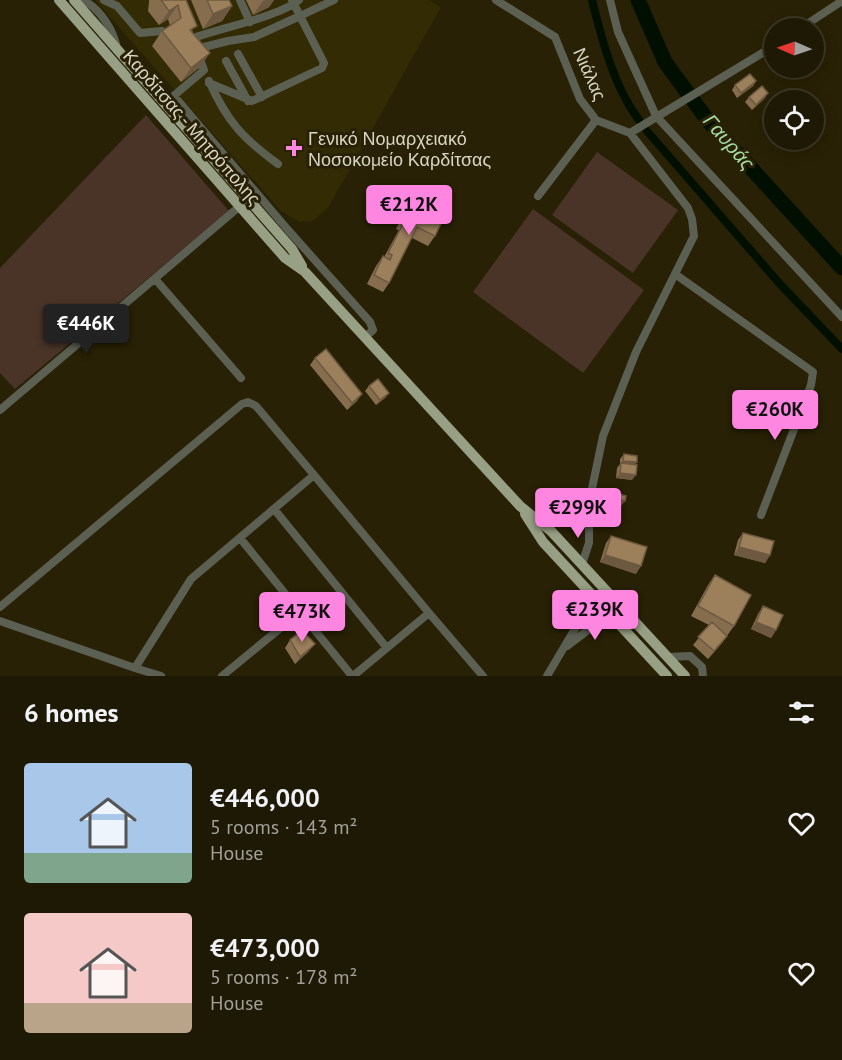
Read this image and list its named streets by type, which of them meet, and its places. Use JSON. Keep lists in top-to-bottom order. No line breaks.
{"streets":{"main road":["Καρδίτσας - Μητρόπολης"],"street":["Νιάλας"]},"water":["Γαυράς"],"places":{"health":["Γενικό Νομαρχειακό Νοσοκομείο Καρδίτσας"]},"north":"left","page":{"price":["€212K","€446K","€260K","€299K","€239K","€473K"],"heading":"6 homes","list":[{"name":"€446,000","note":"5 rooms · 143 m² · House"},{"name":"€473,000","note":"5 rooms · 178 m² · House"}]}}
